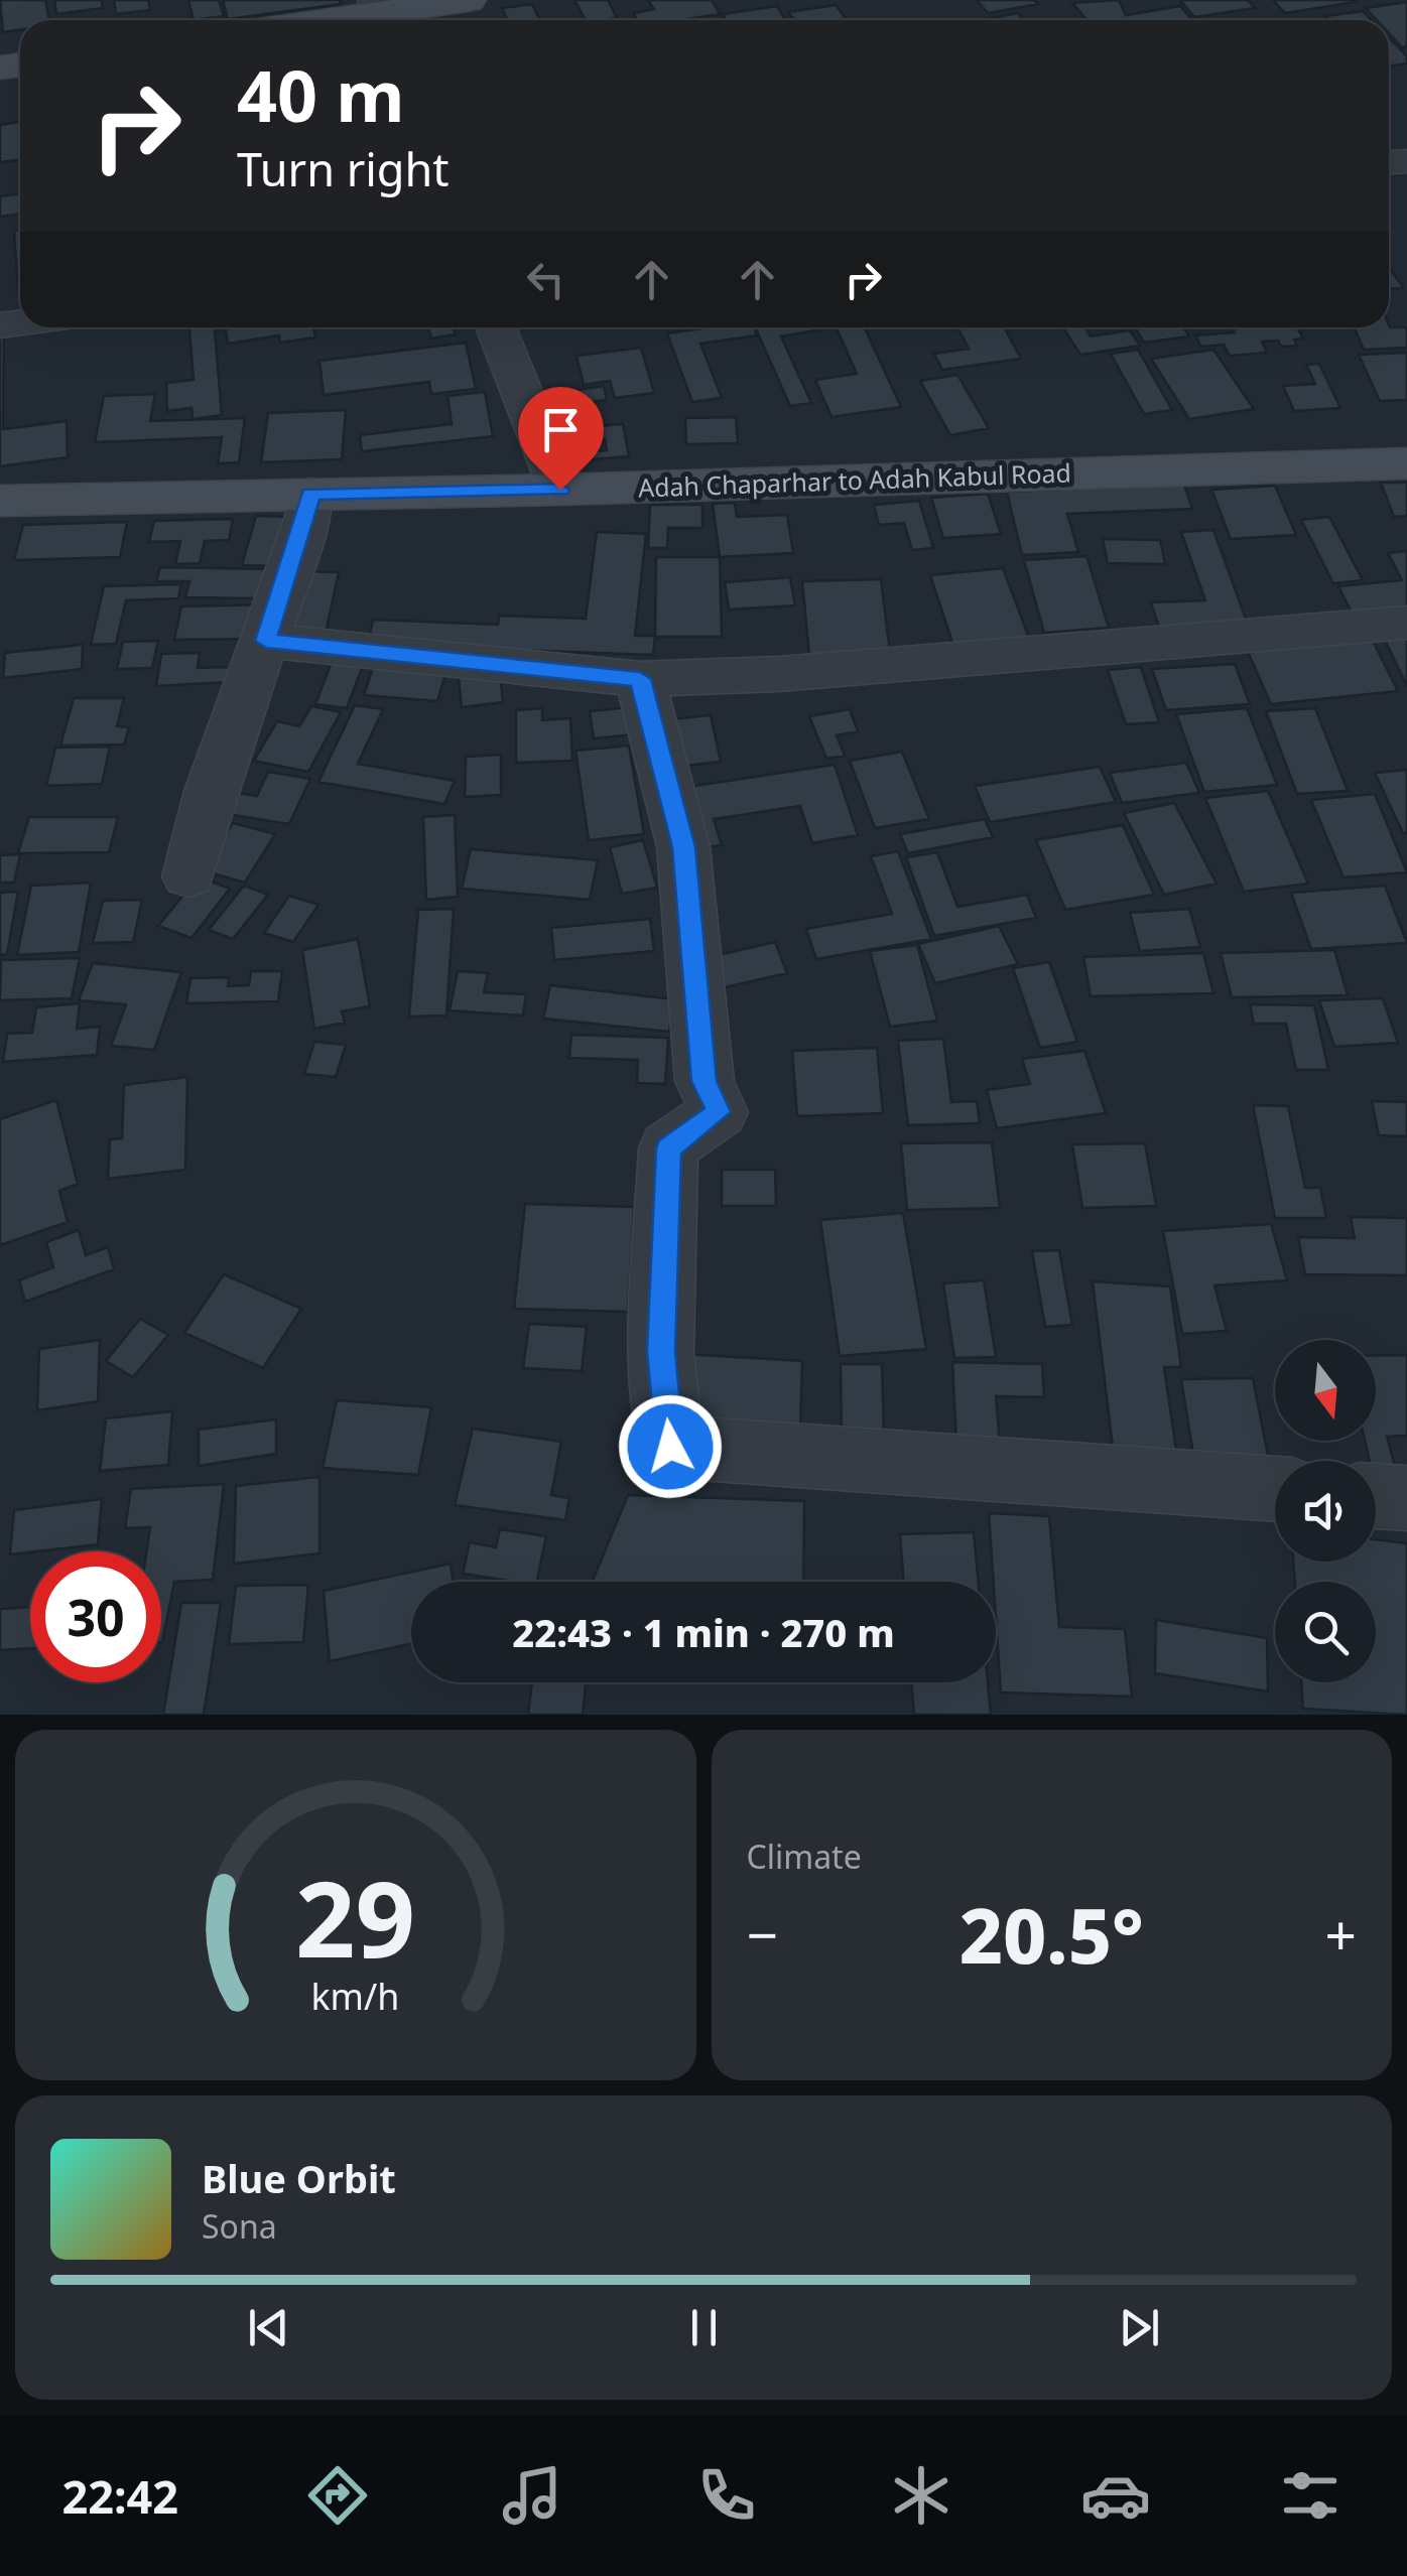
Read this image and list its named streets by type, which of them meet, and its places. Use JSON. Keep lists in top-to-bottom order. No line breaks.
{"streets":{"main road":["Adah Chaparhar to Adah Kabul Road"]},"north":"bottom","page":{"turn":["40 m","Turn right"],"limit":"30","trip":"22:43 · 1 min · 270 m","tile":"Climate","heat":["−","20.5°","+"],"song":["Blue Orbit","Sona"],"tabs":"22:42","gauge":["29","km/h"]}}
